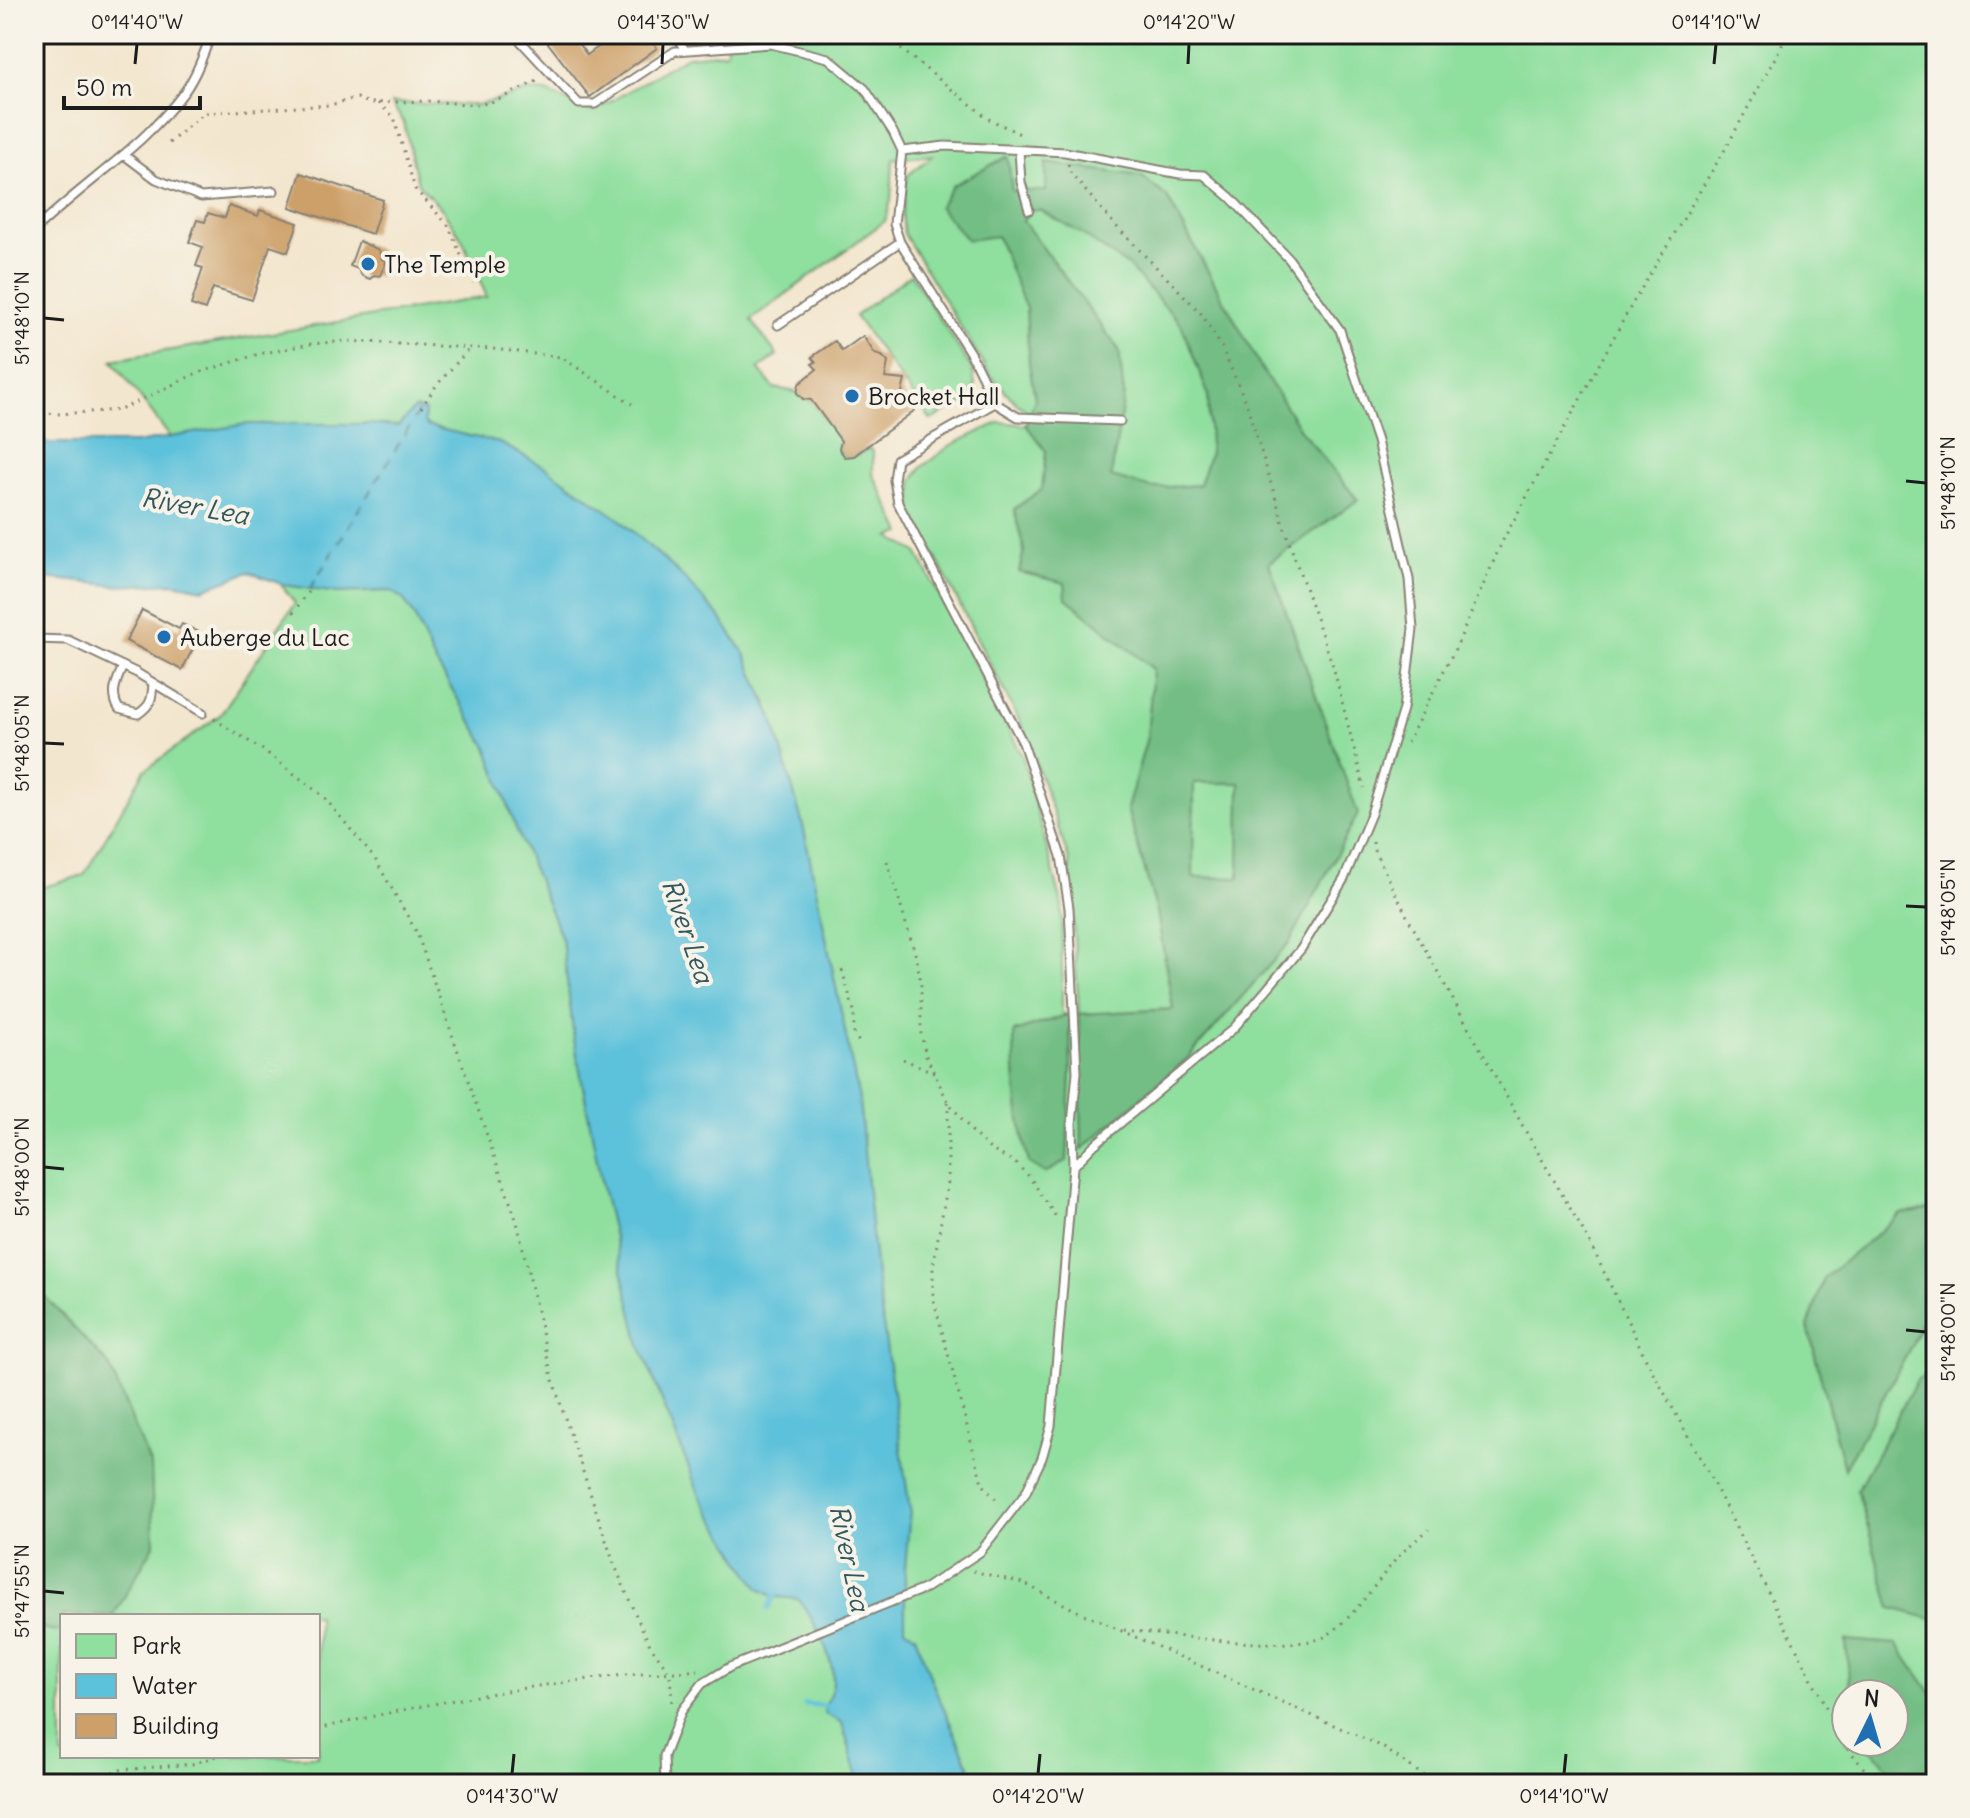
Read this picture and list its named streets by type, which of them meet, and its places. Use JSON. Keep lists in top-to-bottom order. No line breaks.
{"water":["River Lea"],"places":["The Temple","Brocket Hall","Auberge du Lac"],"legend":["Park","Water","Building"],"scale_bar":"50 m","north":"top","coordinates":["0°14'40\"W","0°14'30\"W","0°14'20\"W","0°14'10\"W","51°48'10\"N","51°48'05\"N","51°48'00\"N","51°47'55\"N"]}
